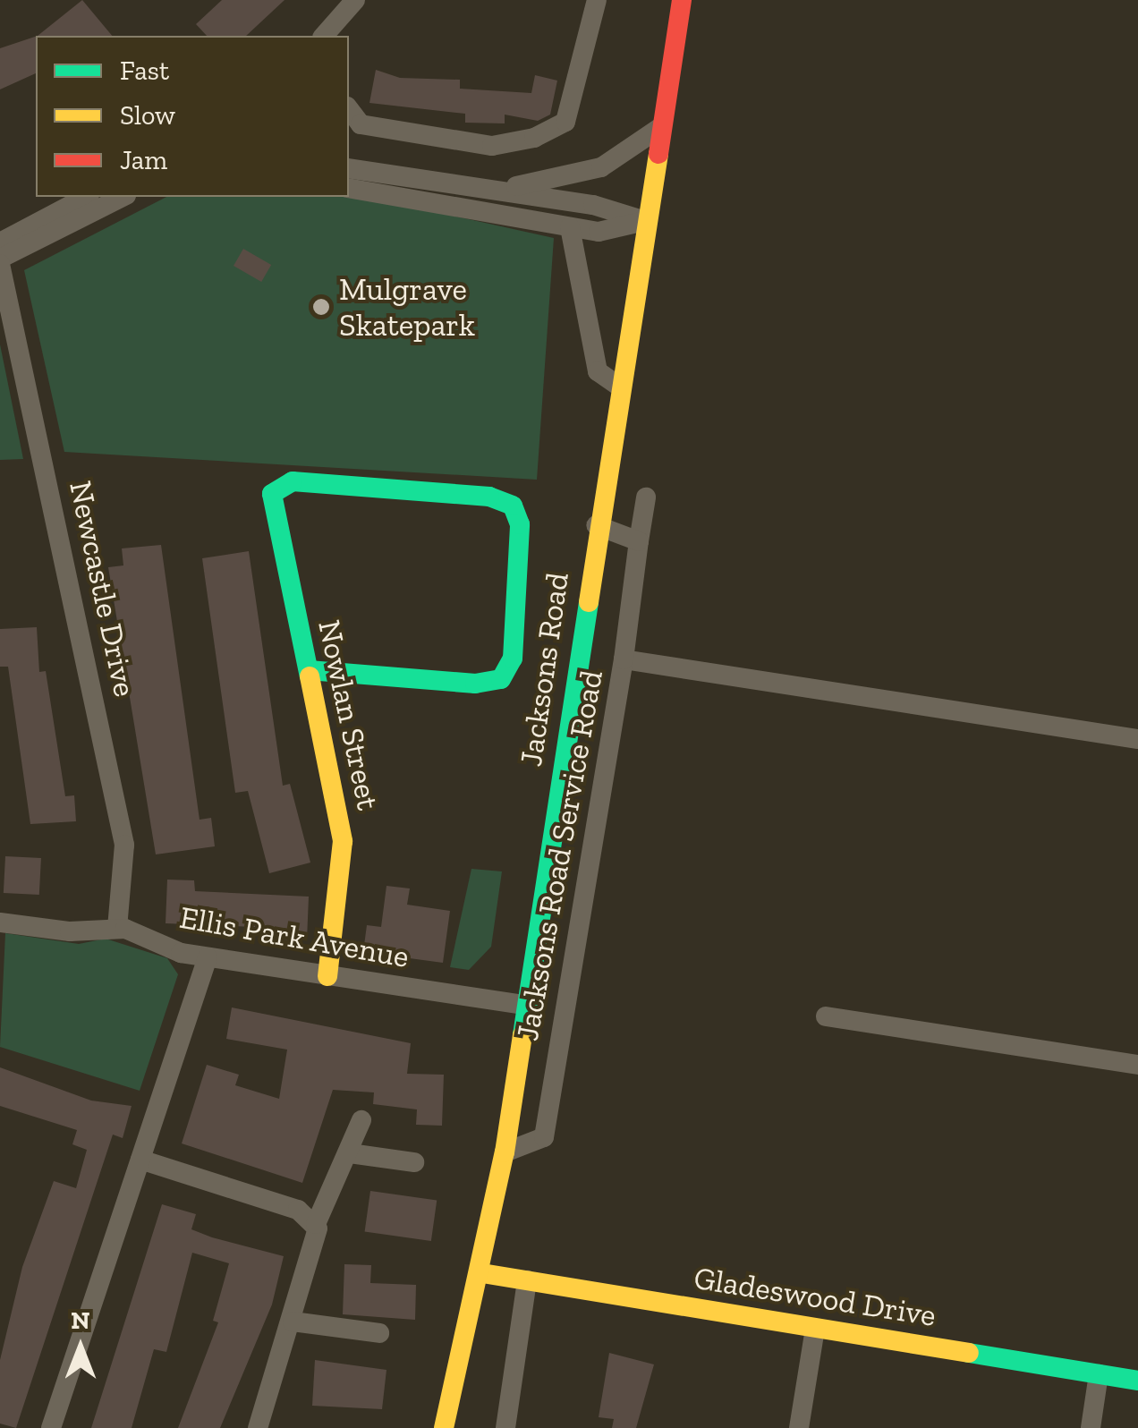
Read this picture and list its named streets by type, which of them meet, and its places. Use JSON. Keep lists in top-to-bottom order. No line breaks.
{"streets":{"street":["Newcastle Drive","Jacksons Road","Nowlan Street","Jacksons Road Service Road","Ellis Park Avenue","Gladeswood Drive"]},"crossings":[["Newcastle Drive","Ellis Park Avenue"],["Jacksons Road","Jacksons Road Service Road"],["Jacksons Road","Ellis Park Avenue"],["Jacksons Road","Gladeswood Drive"],["Nowlan Street","Ellis Park Avenue"]],"places":["Mulgrave Skatepark"],"legend":["Fast","Slow","Jam"],"north":"top"}
